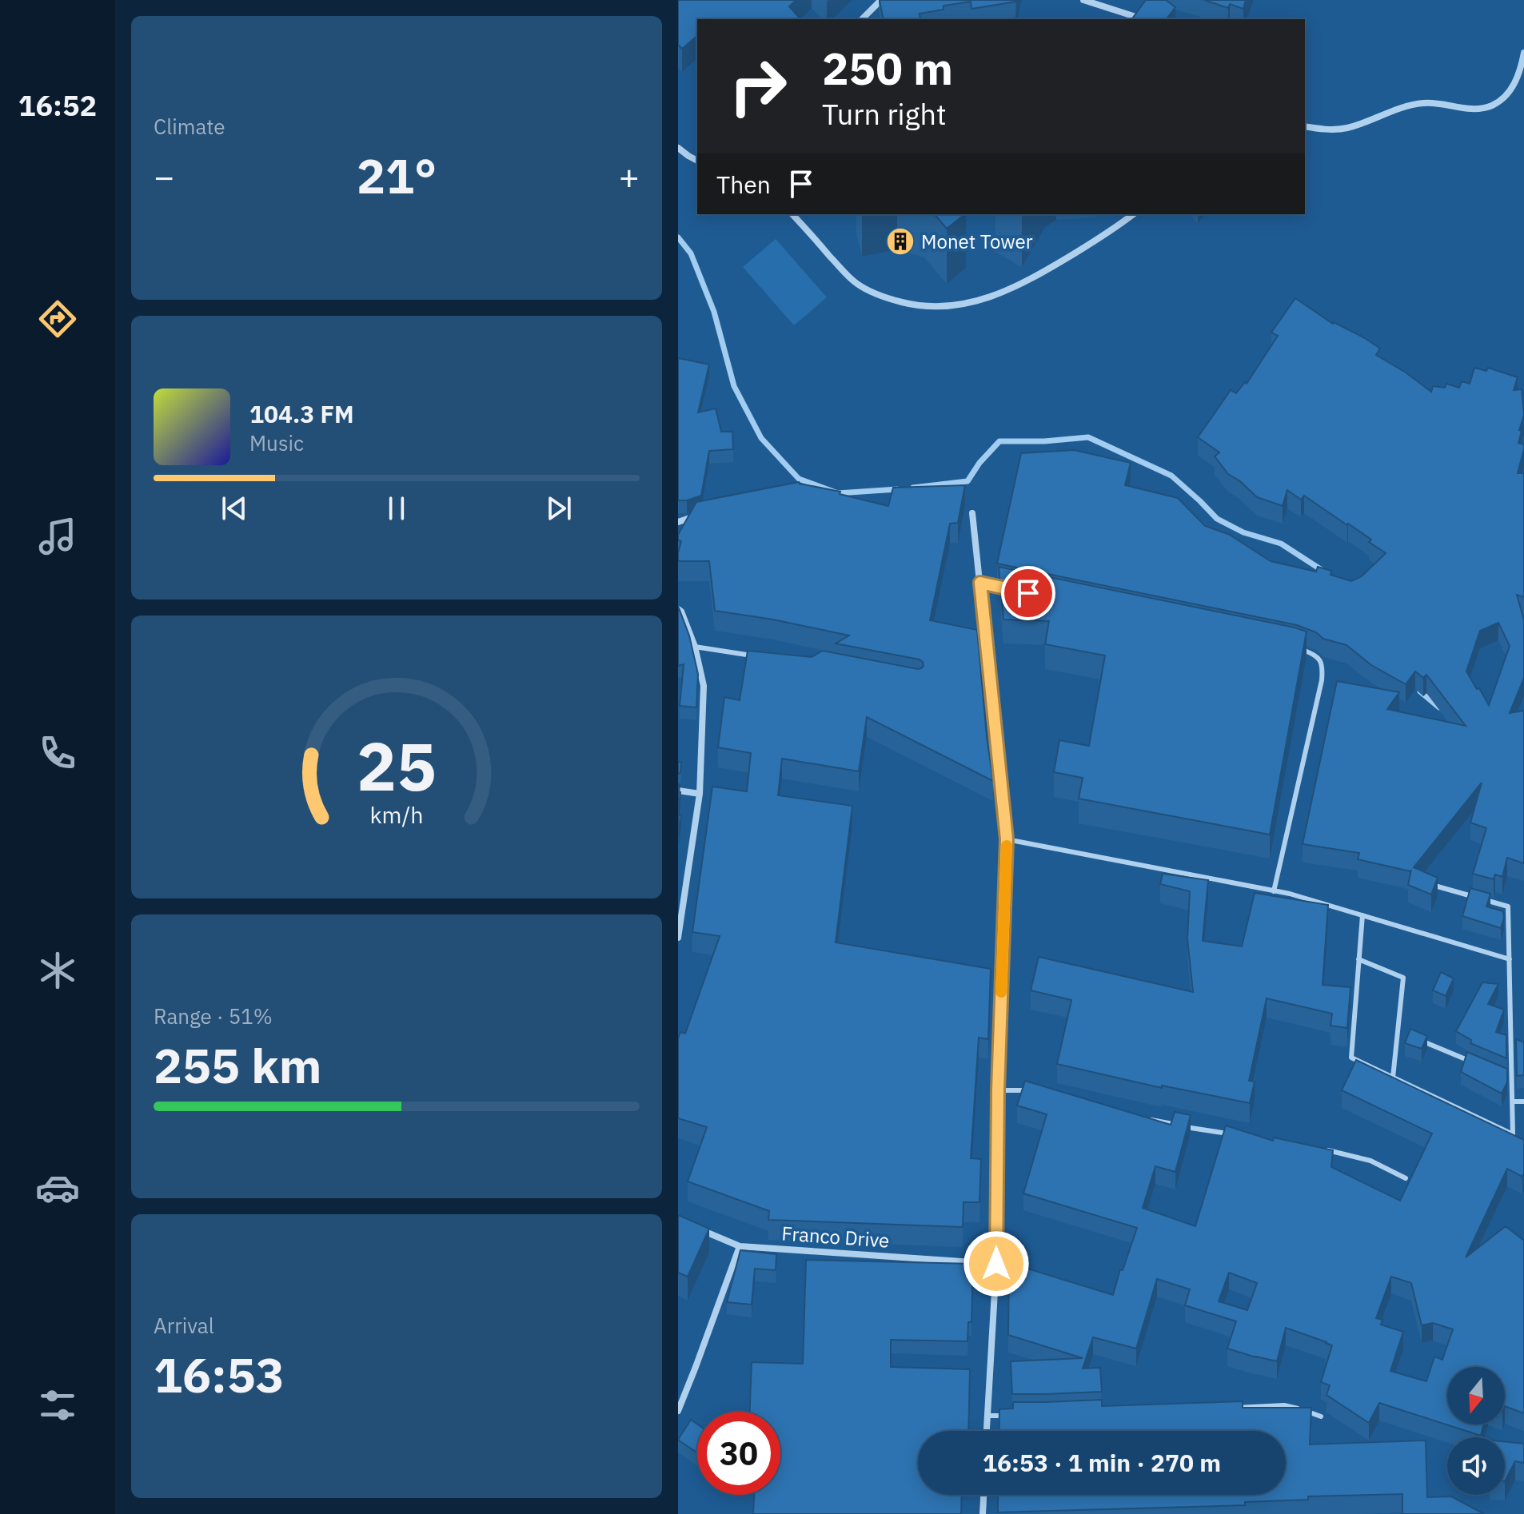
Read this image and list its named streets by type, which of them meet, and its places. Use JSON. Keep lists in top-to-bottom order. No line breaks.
{"streets":{"street":["Franco Drive"]},"places":{"building":["Monet Tower"]},"north":"bottom","page":{"tabs":"16:52","tile":["Climate",["Range · 51%","255 km"],["Arrival","16:53"]],"turn":["250 m","Turn right"],"heat":["−","21°","+"],"then":"Then","song":["104.3 FM","Music"],"limit":"30","trip":"16:53 · 1 min · 270 m","gauge":["25","km/h"]}}
